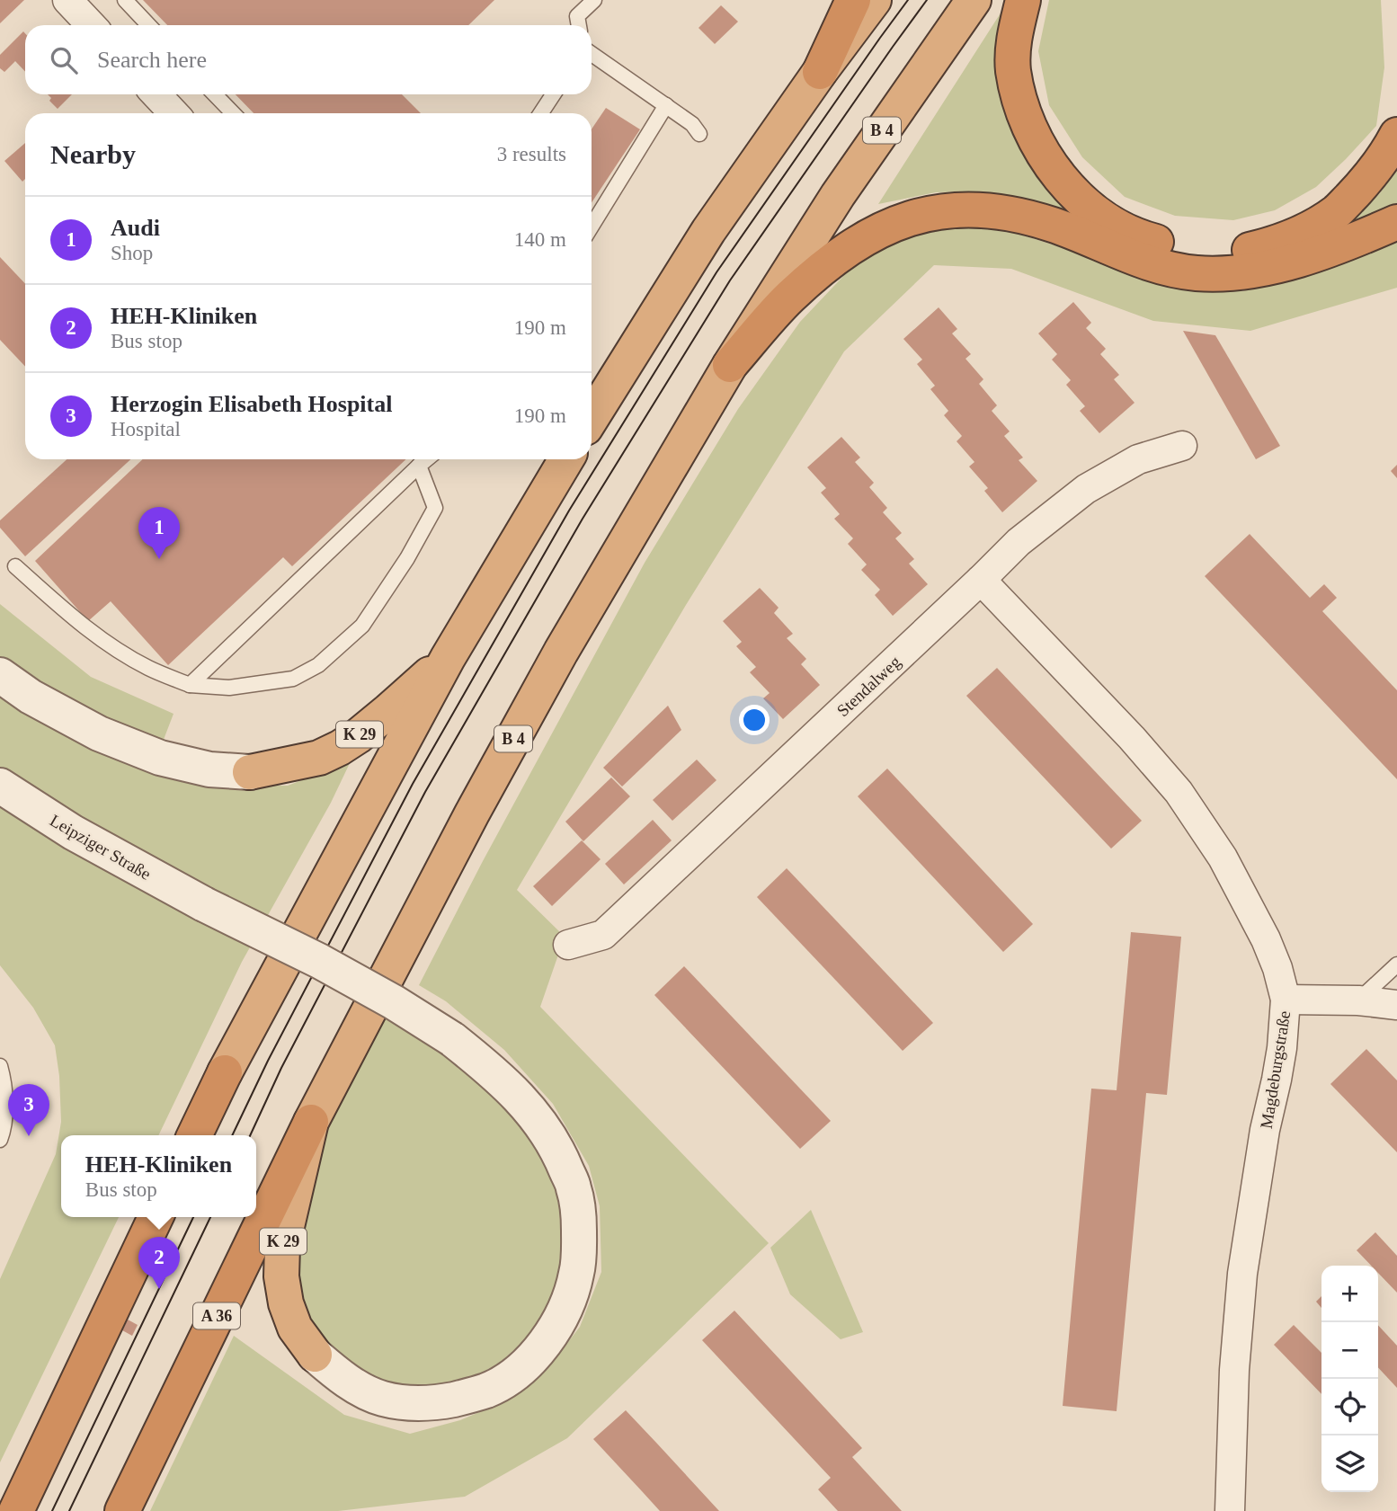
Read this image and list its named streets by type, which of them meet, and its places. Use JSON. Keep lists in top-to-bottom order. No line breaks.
{"streets":{"highway":["B 4","K 29","A 36"],"street":["Stendalweg","Leipziger Straße","Magdeburgstraße"]},"crossings":[["B 4","K 29"],["B 4","A 36"],["Stendalweg","Magdeburgstraße"],["K 29","Leipziger Straße"],["K 29","A 36"]],"page":{"search":"Search here","heading":["Nearby","3 results"],"list":[{"mark":"1","name":"Audi","note":"Shop","value":"140 m"},{"mark":"2","name":"HEH-Kliniken","note":"Bus stop","value":"190 m"},{"mark":"3","name":"Herzogin Elisabeth Hospital","note":"Hospital","value":"190 m"}],"pins":["1","3","2"],"popup":["HEH-Kliniken","Bus stop"],"map_buttons":["+","−"]}}
